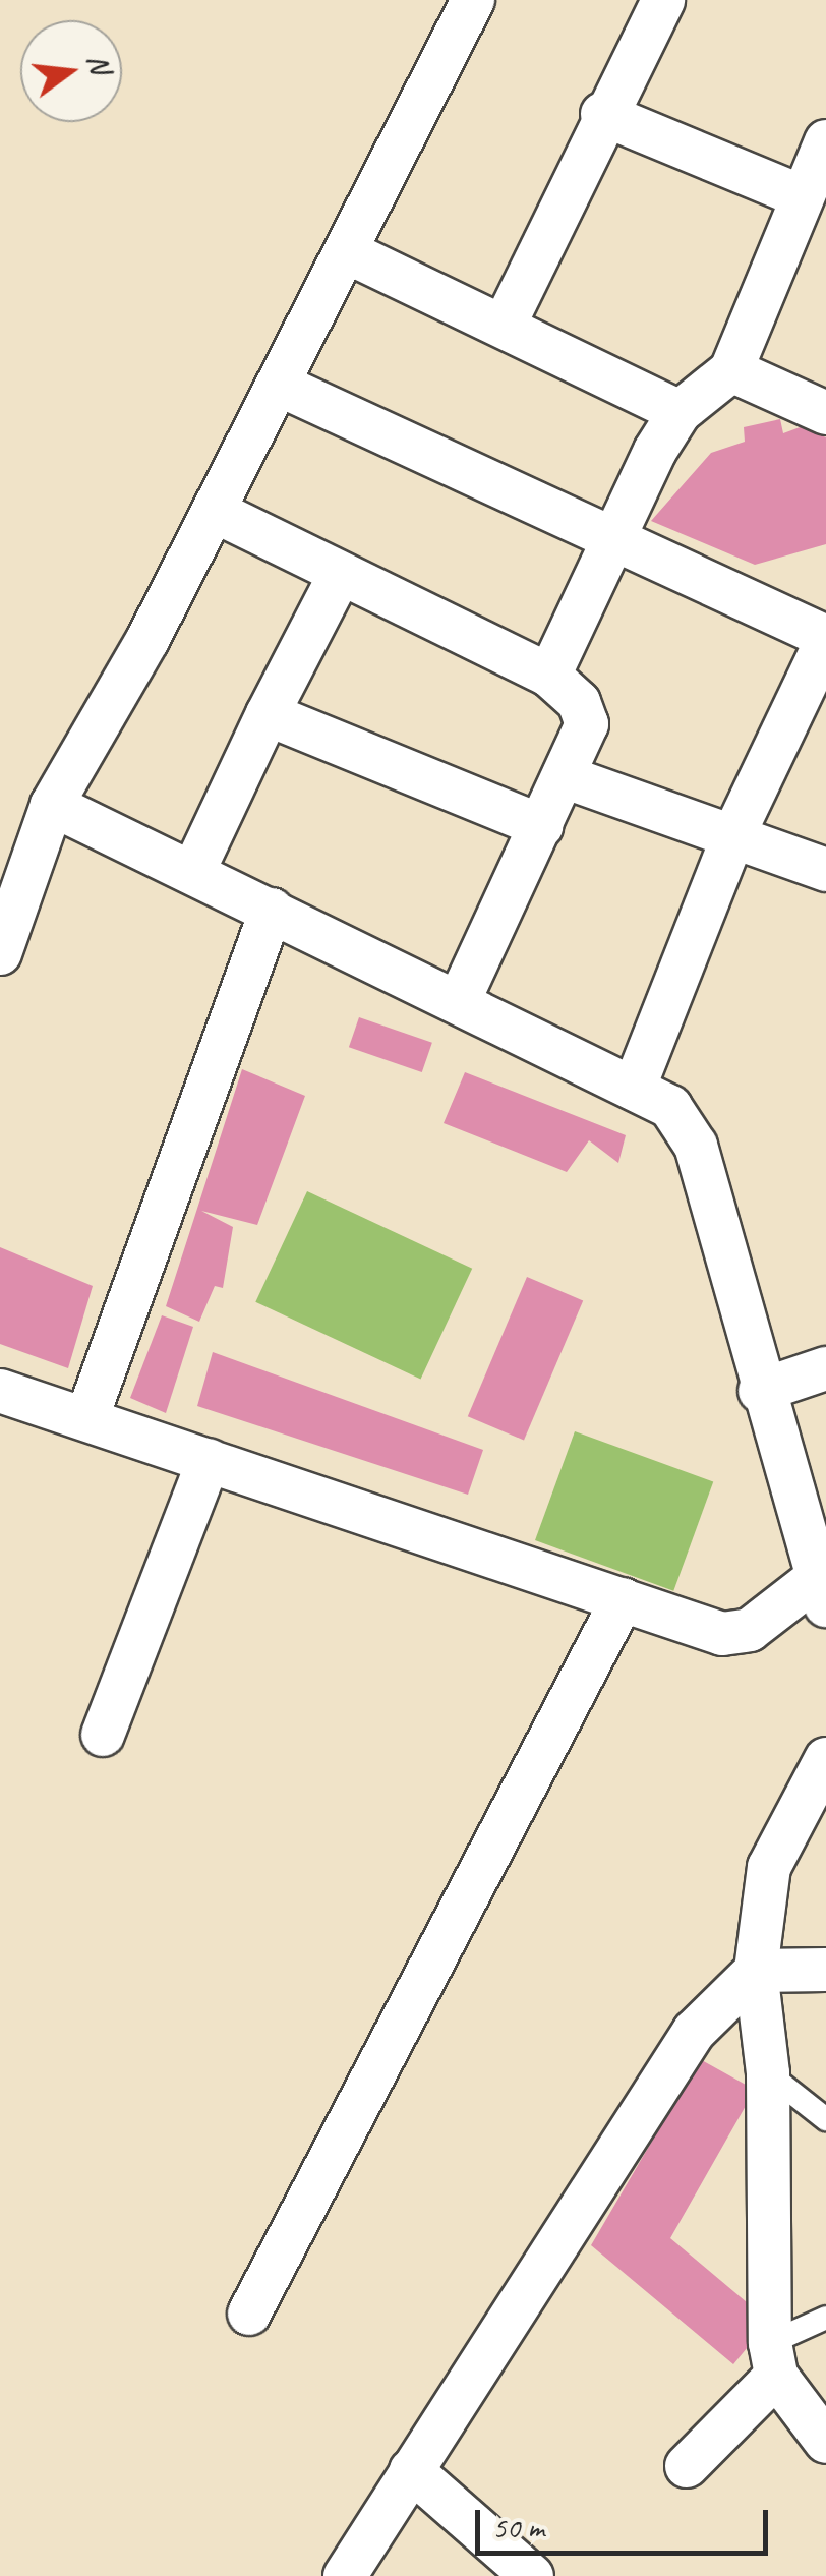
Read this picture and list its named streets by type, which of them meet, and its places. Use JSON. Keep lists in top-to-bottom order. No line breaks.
{"scale_bar":"50 m","north":"right"}
